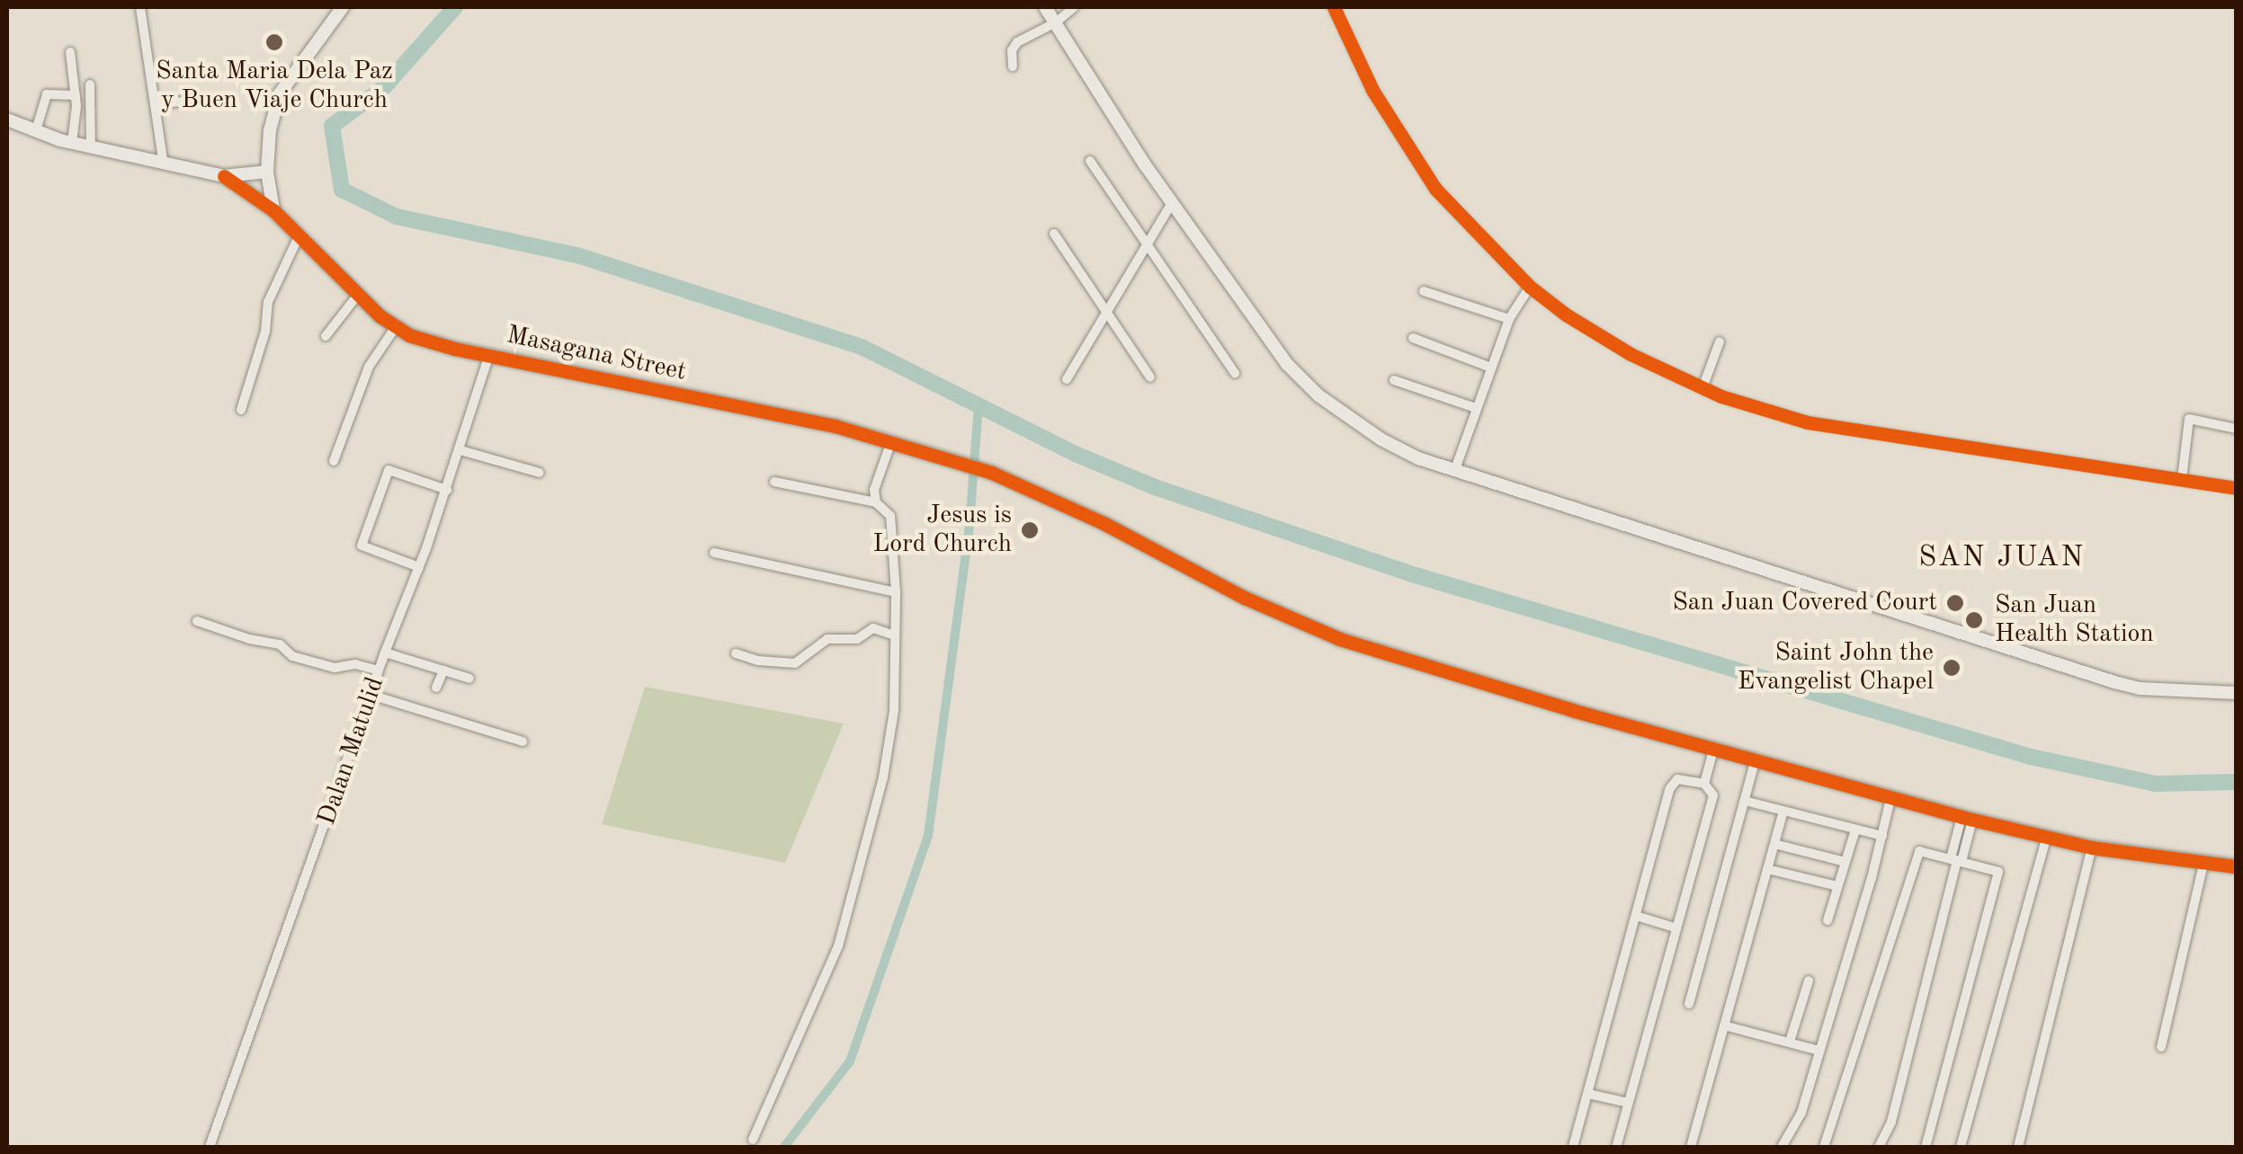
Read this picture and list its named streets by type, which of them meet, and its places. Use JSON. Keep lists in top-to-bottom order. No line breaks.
{"streets":{"street":["Masagana Street","Dalan Matulid"]},"crossings":[["Masagana Street","Dalan Matulid"]],"districts":["SAN JUAN"],"places":["Santa Maria Dela Paz y Buen Viaje Church","Jesus is Lord Church","San Juan Covered Court","San Juan Health Station","Saint John the Evangelist Chapel"]}
